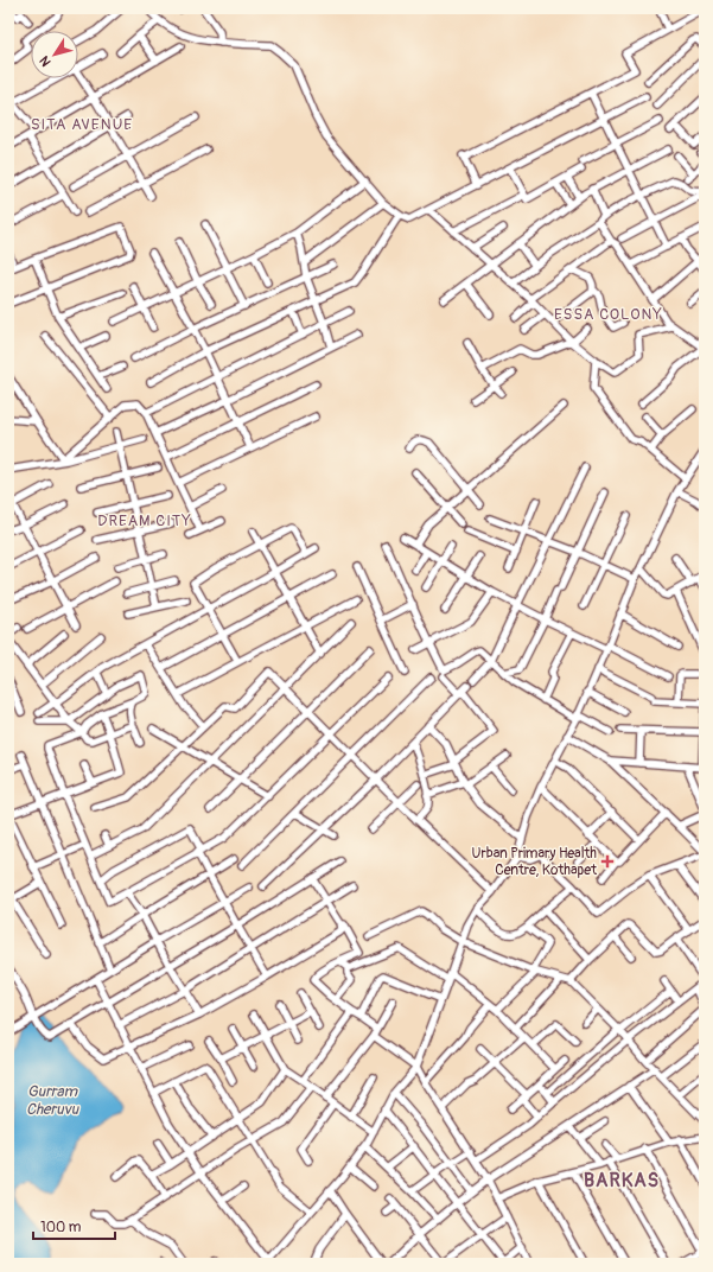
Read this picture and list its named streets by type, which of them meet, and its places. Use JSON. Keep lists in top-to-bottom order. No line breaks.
{"districts":["SITA AVENUE","ESSA COLONY","DREAM CITY","BARKAS"],"water":["Gurram Cheruvu"],"places":{"health":["Urban Primary Health Centre, Kothapet"]},"scale_bar":"100 m","north":"bottom left"}
